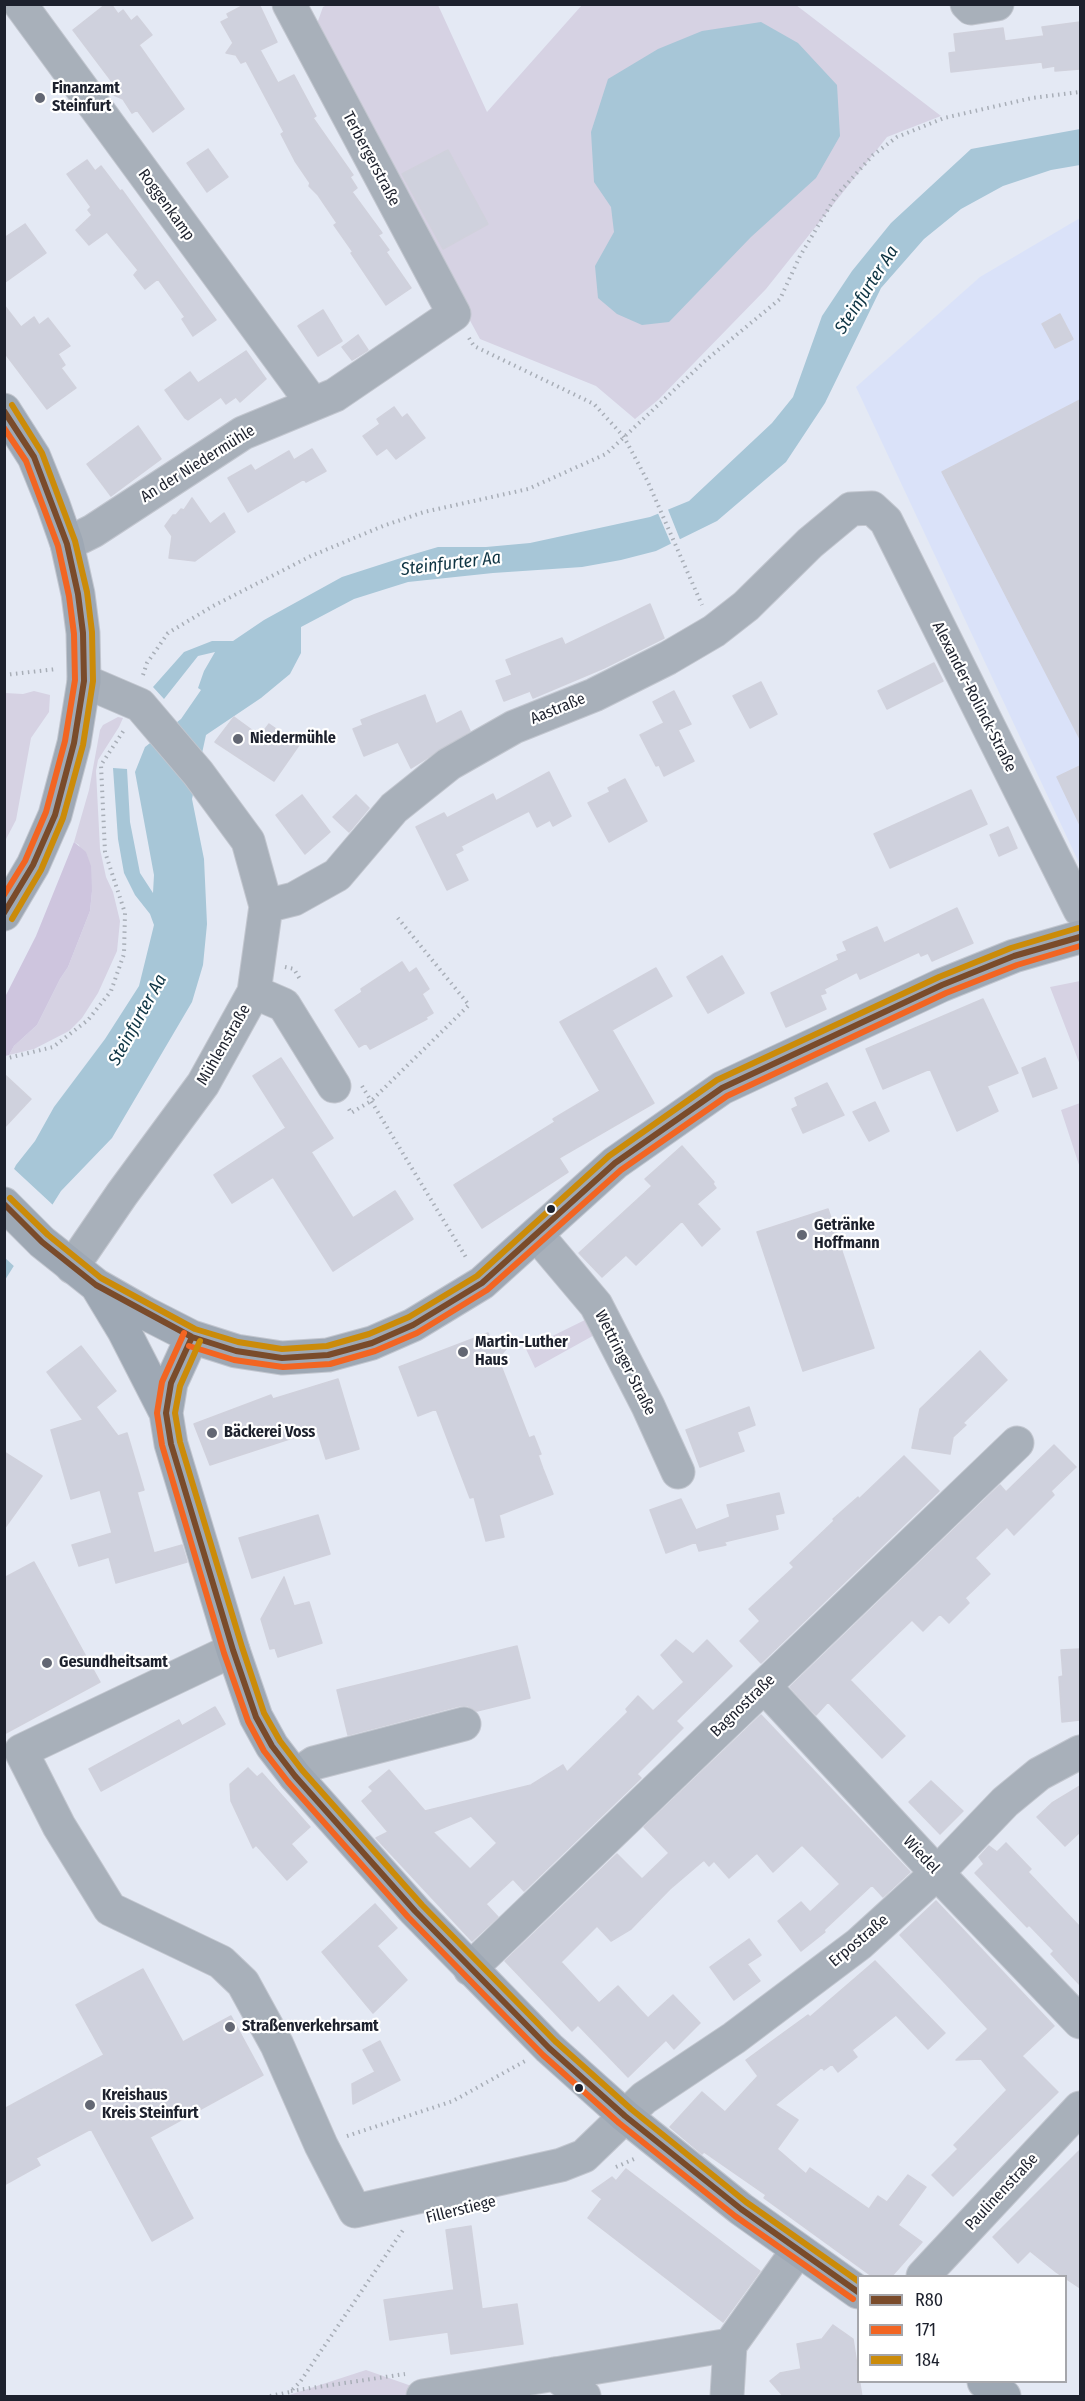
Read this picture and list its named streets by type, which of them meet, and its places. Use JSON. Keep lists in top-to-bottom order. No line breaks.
{"streets":{"street":["Terbergerstraße","Roggenkamp","An der Niedermühle","Alexander-Rolinck-Straße","Aastraße","Mühlenstraße","Wettringer Straße","Bagnostraße","Wiedel","Erpostraße","Paulinenstraße","Fillerstiege"]},"crossings":[["Terbergerstraße","An der Niedermühle"],["Roggenkamp","An der Niedermühle"],["Alexander-Rolinck-Straße","Aastraße"],["Aastraße","Mühlenstraße"],["Bagnostraße","Wiedel"],["Wiedel","Erpostraße"],["Erpostraße","Fillerstiege"]],"water":["Steinfurter Aa"],"places":["Finanzamt Steinfurt","Niedermühle","Getränke Hoffmann","Martin-Luther Haus","Bäckerei Voss","Gesundheitsamt","Straßenverkehrsamt","Kreishaus Kreis Steinfurt"],"lines":["transit line 184","transit line R80","transit line 171"],"legend":["R80","171","184"]}
